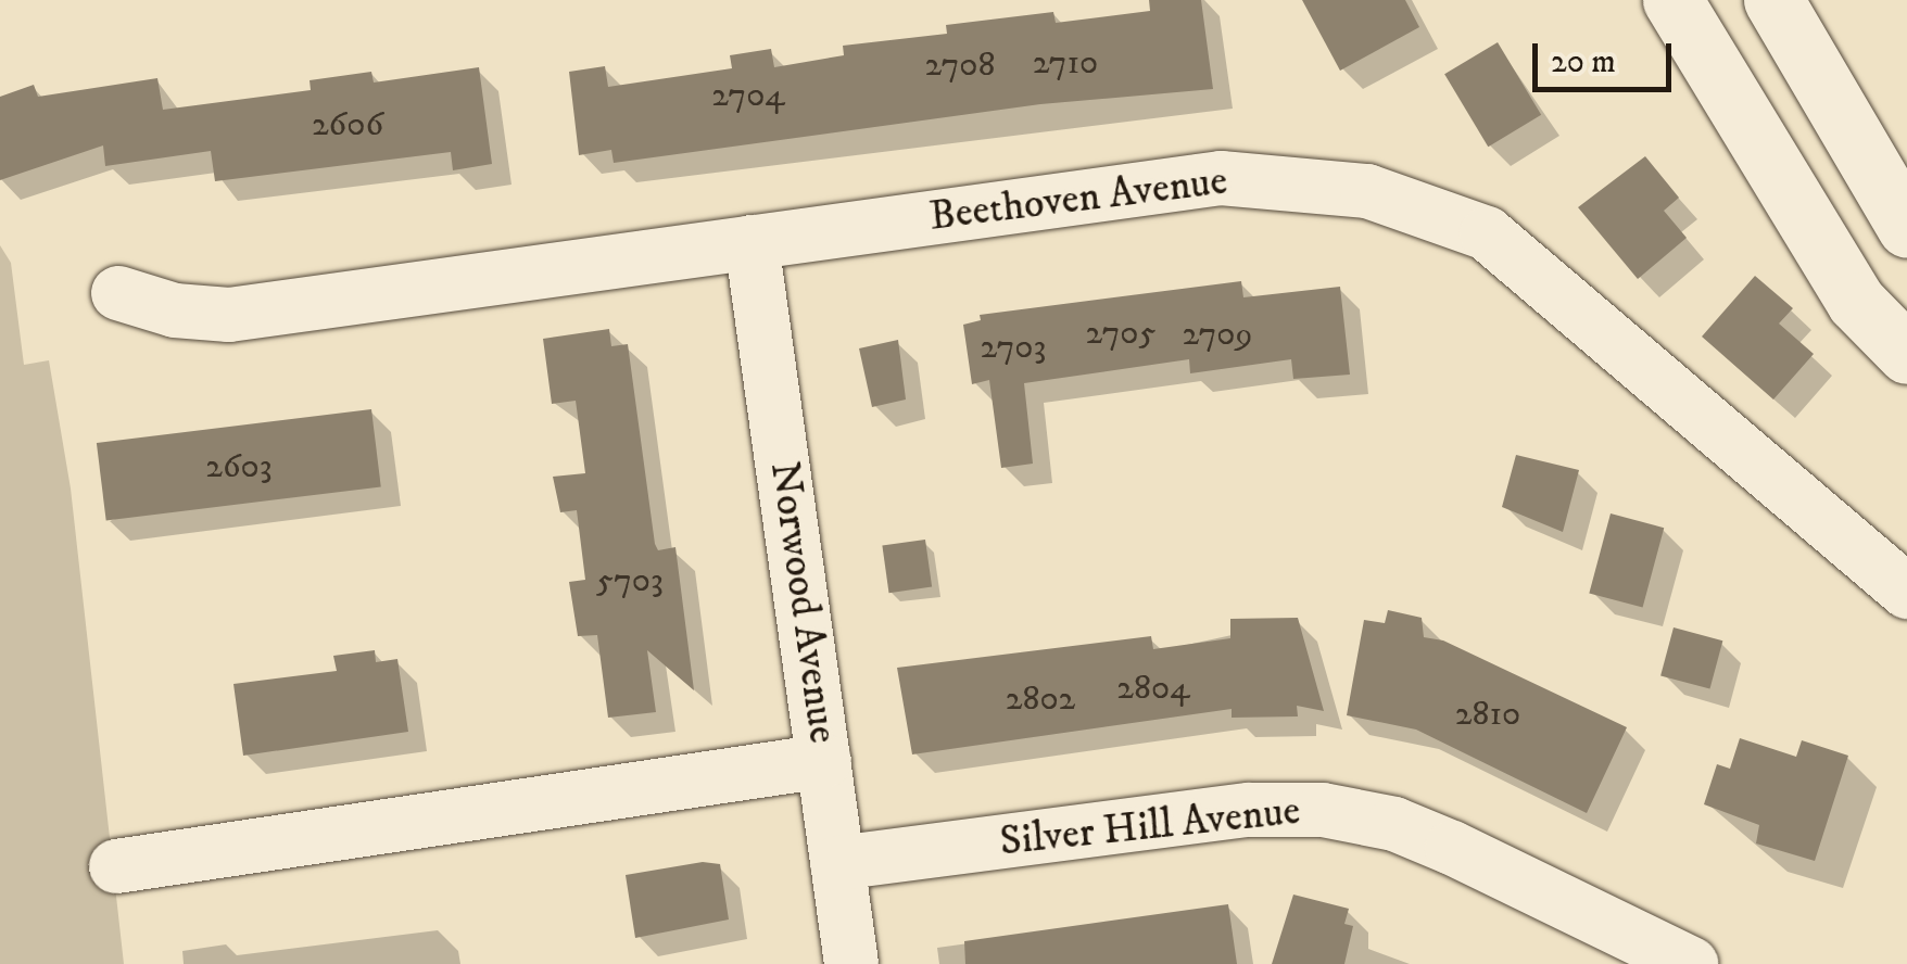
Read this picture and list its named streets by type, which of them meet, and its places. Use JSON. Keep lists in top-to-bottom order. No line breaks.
{"streets":{"street":["Beethoven Avenue","Norwood Avenue","Silver Hill Avenue"]},"crossings":[["Beethoven Avenue","Norwood Avenue"],["Norwood Avenue","Silver Hill Avenue"]],"house_numbers":["2710","2708","2704","2606","2705","2709","2703","2603","5703","2804","2802","2810"],"scale_bar":"20 m"}
